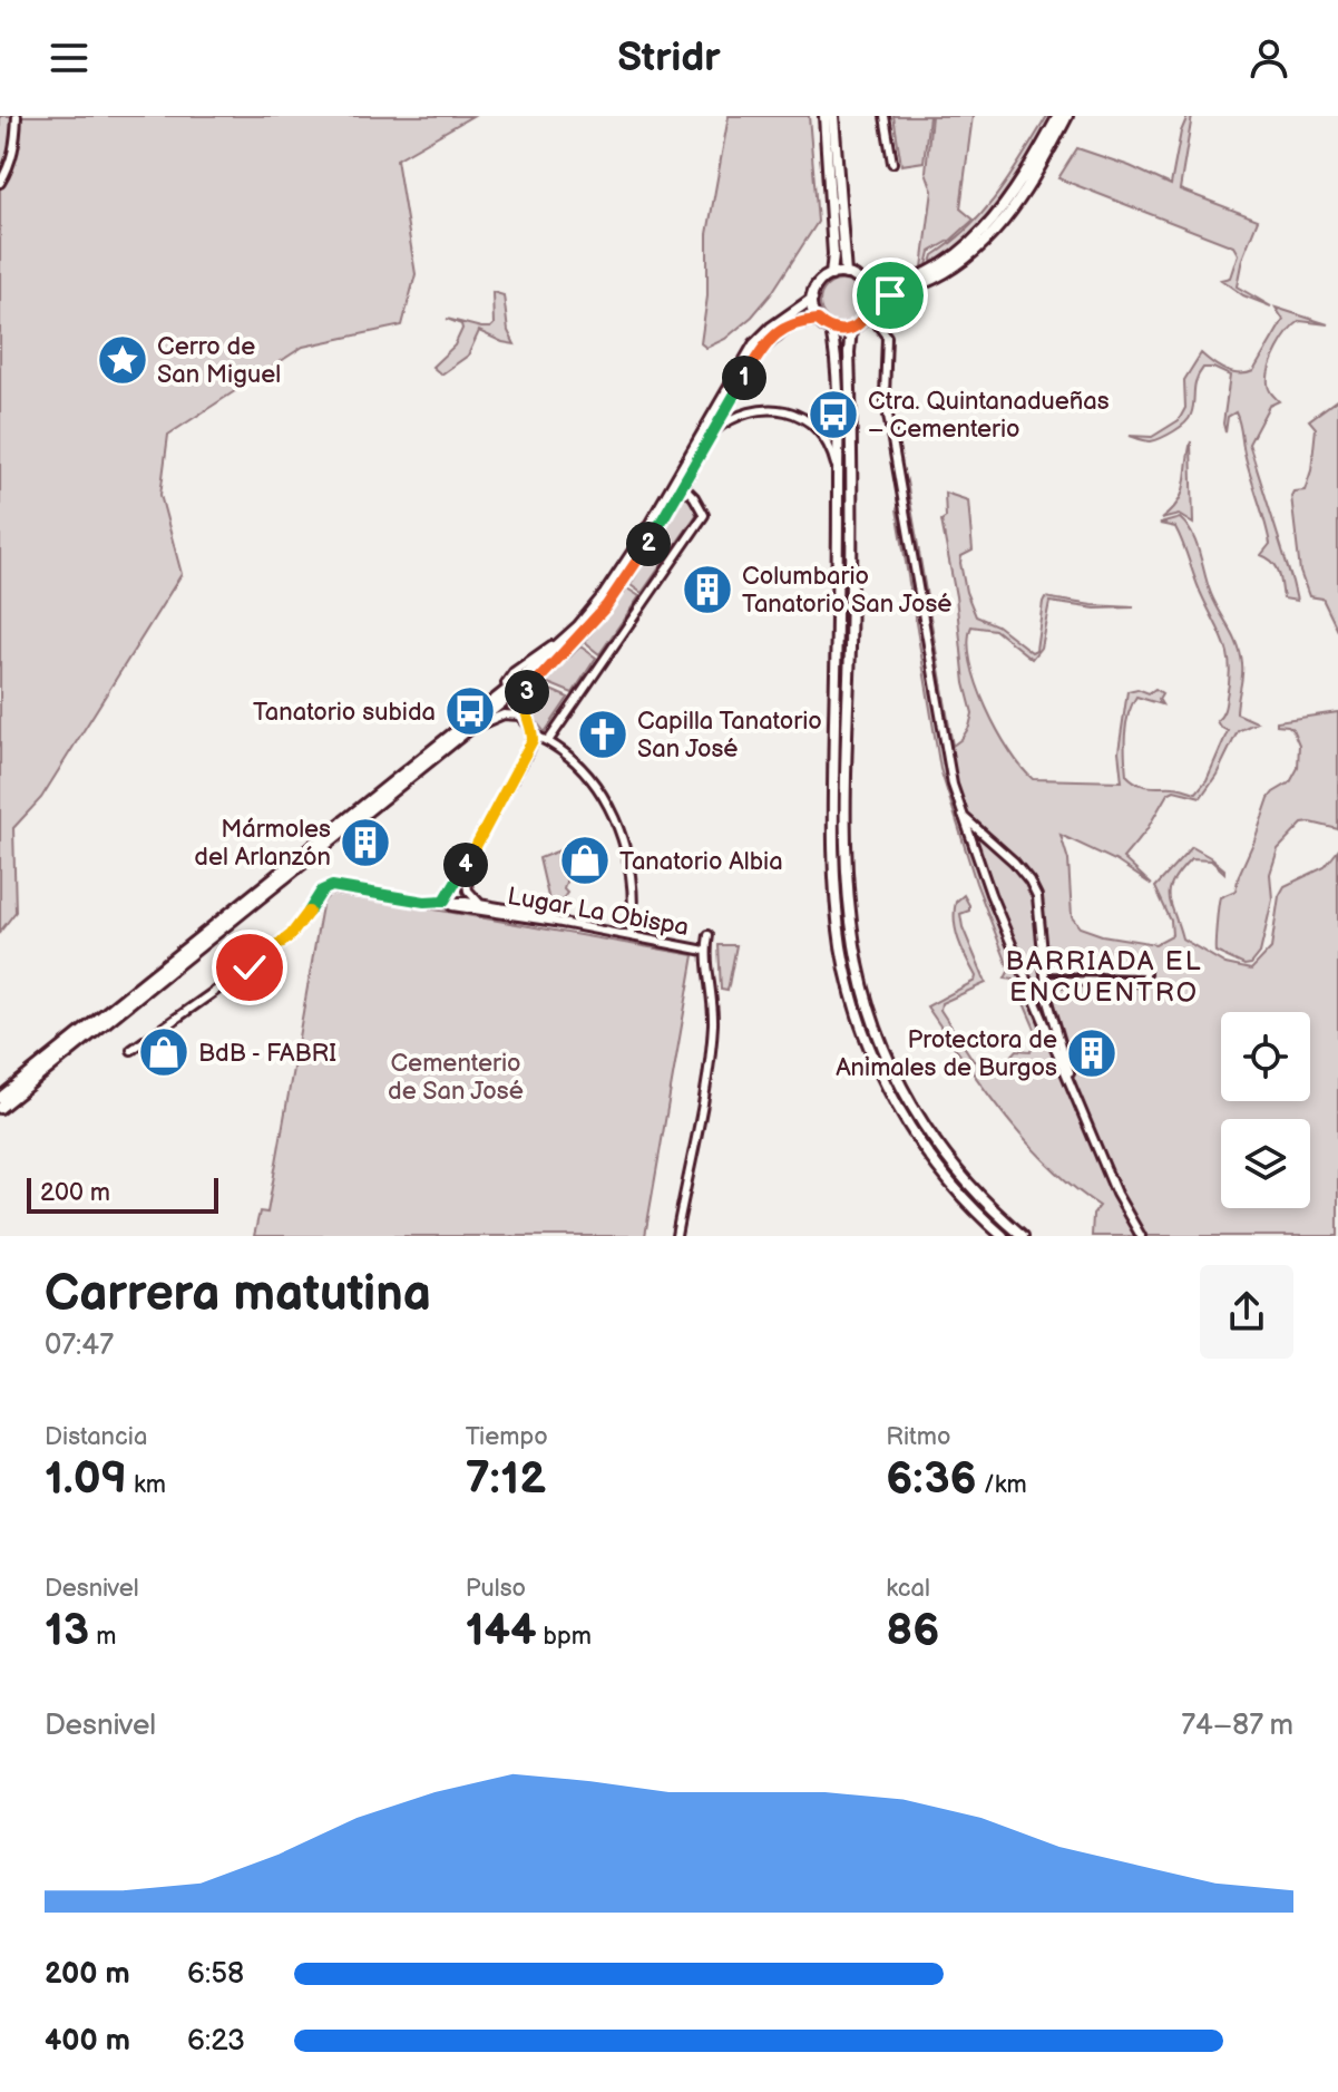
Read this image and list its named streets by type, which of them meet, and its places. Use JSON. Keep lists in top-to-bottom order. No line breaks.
{"streets":{"street":["Lugar La Obispa"]},"districts":["BARRIADA EL ENCUENTRO"],"parks":["Cementerio de San José"],"places":{"place":["Cerro de San Miguel"],"bus stop":["Ctra. Quintanadueñas – Cementerio","Tanatorio subida"],"building":["Columbario Tanatorio San José","Mármoles del Arlanzón","Protectora de Animales de Burgos"],"church":["Capilla Tanatorio San José"],"shop":["Tanatorio Albia","BdB - FABRI"]},"scale_bar":"200 m","page":{"header":"Stridr","pins":["1","2","3","4"],"scale":"200 m","heading":["Carrera matutina","07:47"],"stats":[["Distancia","1.09 km"],["Tiempo","7:12"],["Ritmo","6:36 /km"],["Desnivel","13 m"],["Pulso","144 bpm"],["kcal","86"]],"chart":["Desnivel","74–87 m"],"list":[{"name":"200 m","note":"6:58"},{"name":"400 m","note":"6:23"}]}}
